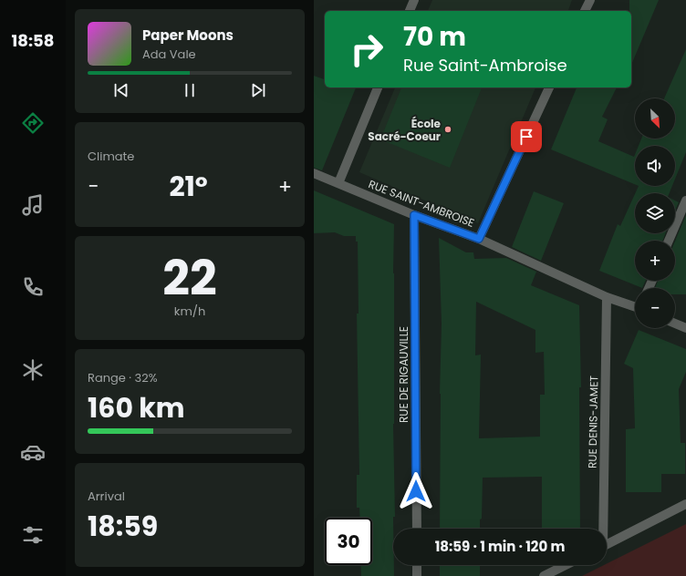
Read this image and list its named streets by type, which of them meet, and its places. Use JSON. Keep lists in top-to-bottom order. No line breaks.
{"streets":{"street":["RUE SAINT-AMBROISE","RUE DE RIGAUVILLE","RUE DENIS-JAMET"]},"crossings":[["RUE SAINT-AMBROISE","RUE DE RIGAUVILLE"],["RUE SAINT-AMBROISE","RUE DENIS-JAMET"]],"places":["École Sacré-Coeur"],"north":"bottom right","page":{"tabs":"18:58","turn":["70 m","Rue Saint-Ambroise"],"song":["Paper Moons","Ada Vale"],"map_buttons":["+","−"],"tile":["Climate",["22","km/h"],["Range · 32%","160 km"],["Arrival","18:59"]],"heat":["−","21°","+"],"limit":"30","trip":"18:59 · 1 min · 120 m"}}
